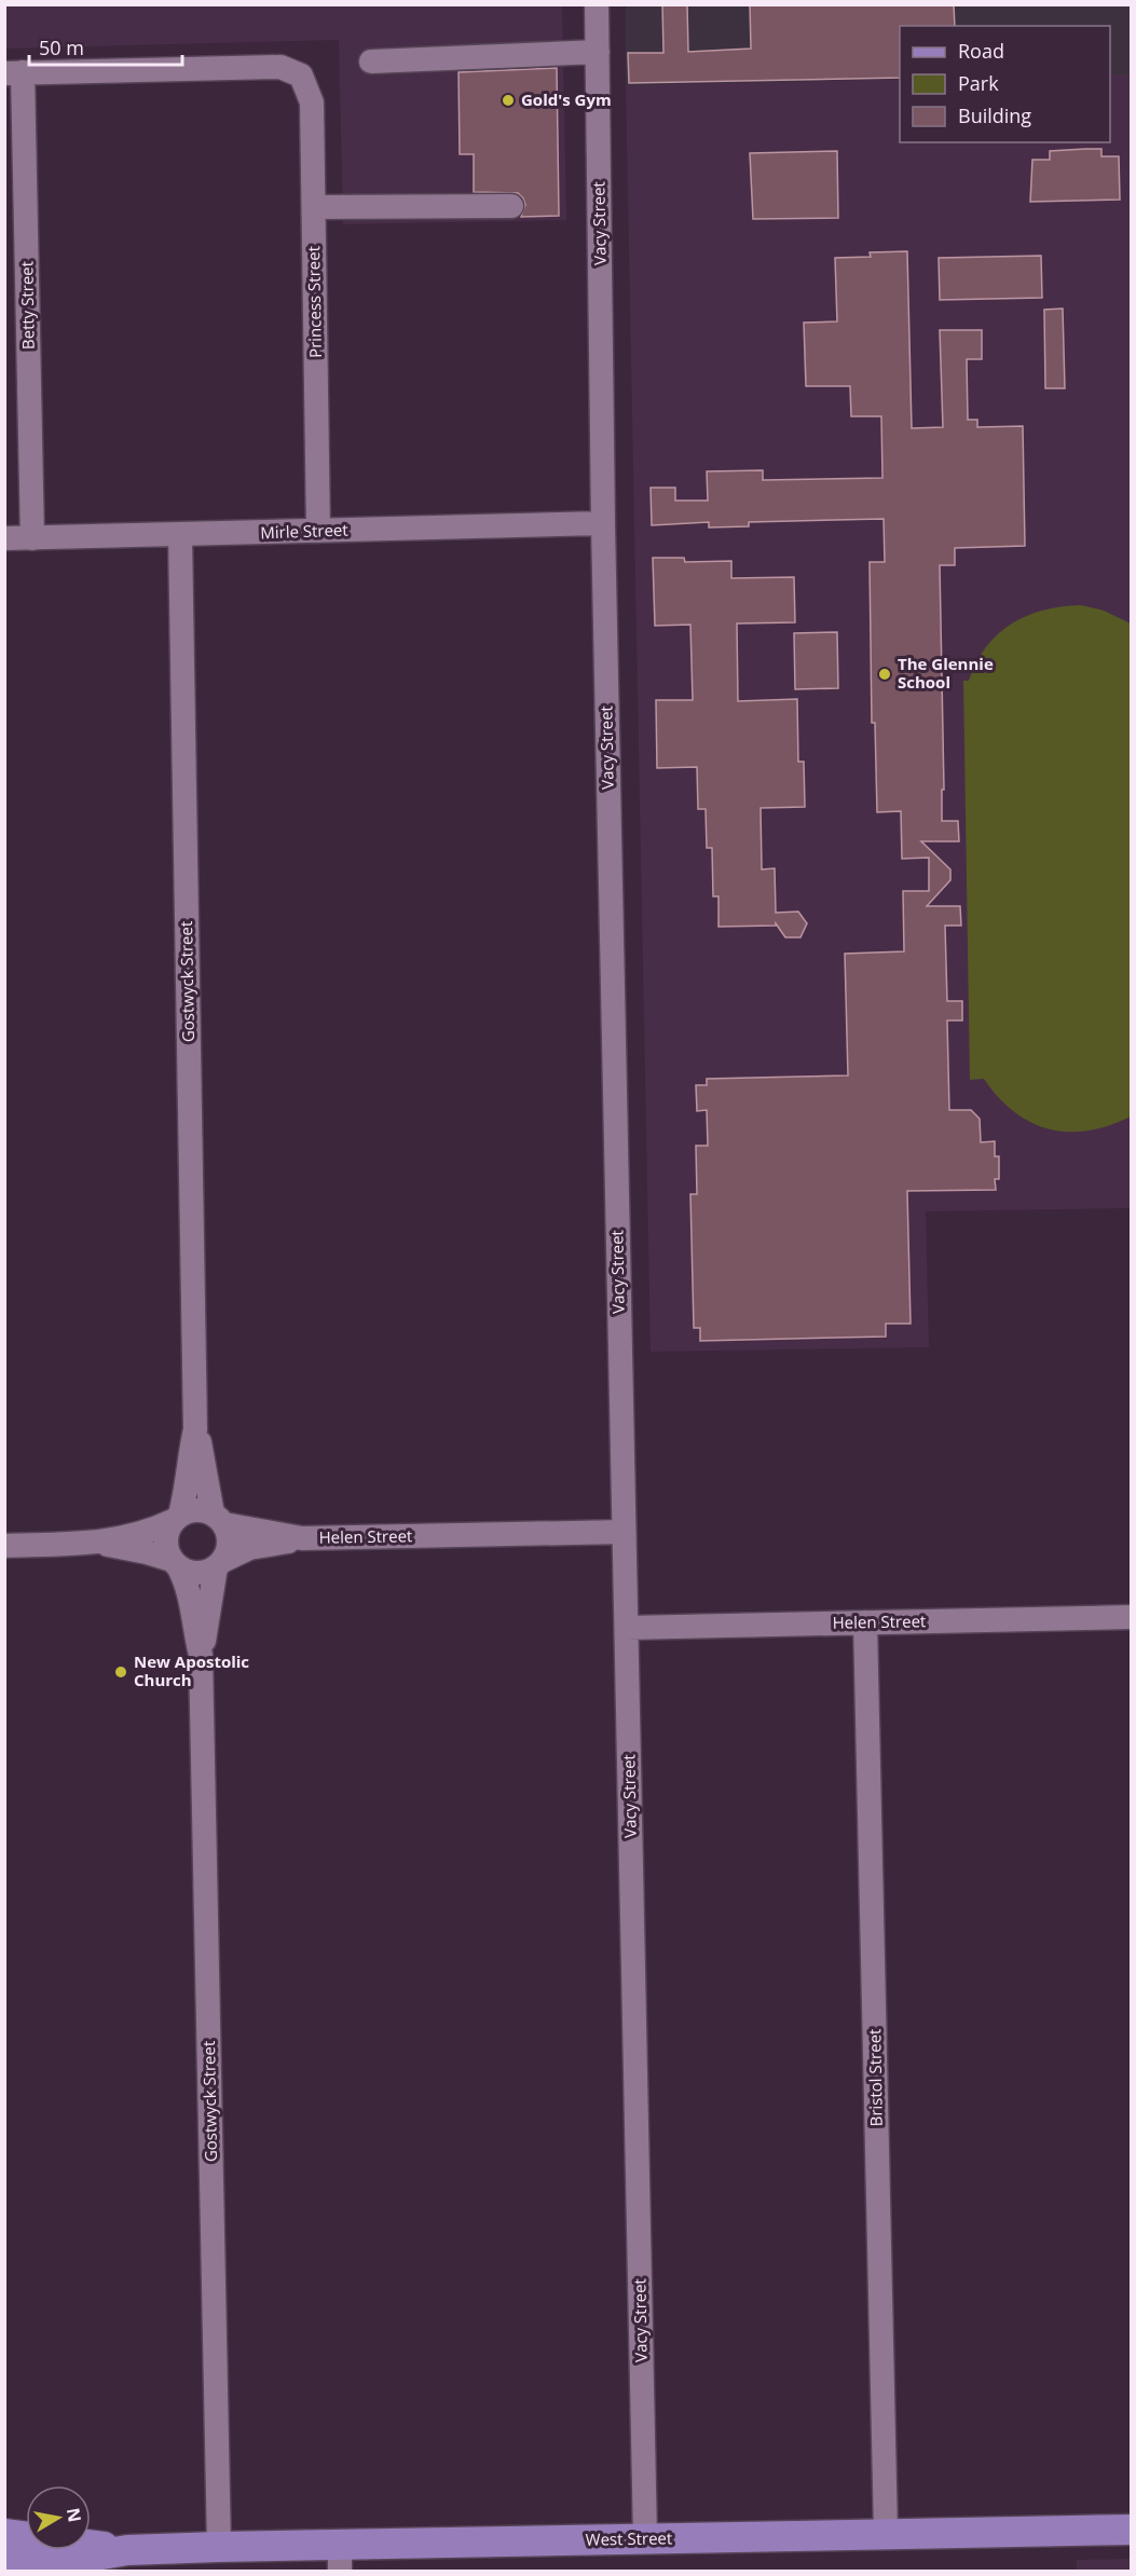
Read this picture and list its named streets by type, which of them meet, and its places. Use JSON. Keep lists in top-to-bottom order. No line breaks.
{"streets":{"main road":["West Street"],"street":["Vacy Street","Princess Street","Betty Street","Mirle Street","Gostwyck Street","Helen Street","Bristol Street"]},"crossings":[["Vacy Street","Mirle Street"],["Vacy Street","Helen Street"],["Vacy Street","West Street"],["Princess Street","Betty Street"],["Princess Street","Mirle Street"],["Betty Street","Mirle Street"],["Mirle Street","Gostwyck Street"],["Gostwyck Street","Helen Street"],["Gostwyck Street","West Street"],["Helen Street","Bristol Street"],["Bristol Street","West Street"]],"places":["Gold's Gym","The Glennie School","New Apostolic Church"],"legend":["Road","Park","Building"],"scale_bar":"50 m","north":"right"}
